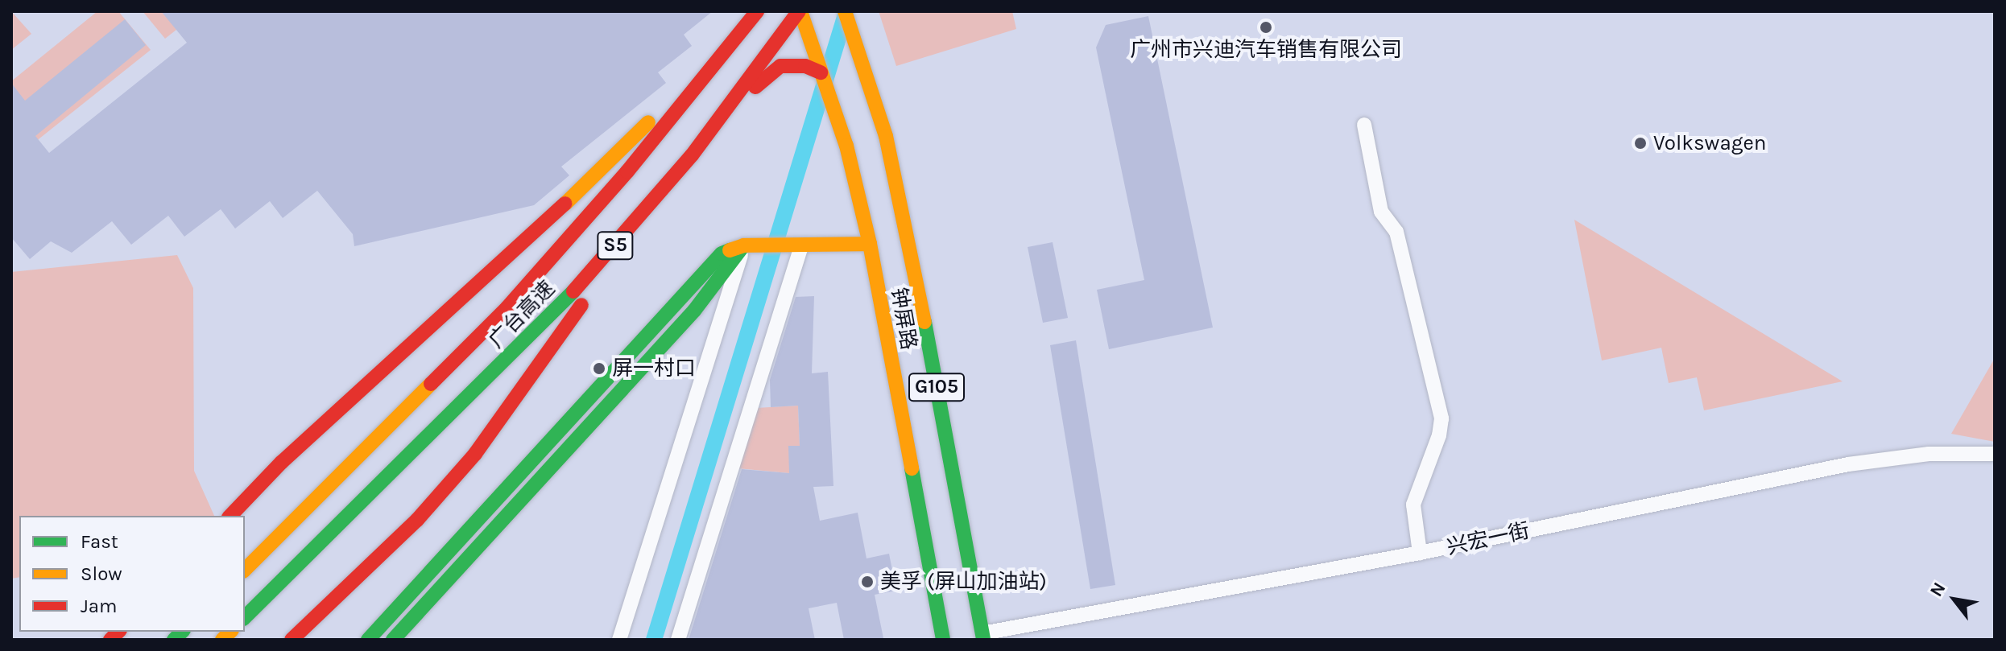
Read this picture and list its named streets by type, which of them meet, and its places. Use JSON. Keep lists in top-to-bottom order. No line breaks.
{"streets":{"main road":["S5","广台高速","钟屏路","G105"],"street":["兴宏一街"]},"crossings":[["广台高速","钟屏路"],["钟屏路","兴宏一街"]],"places":["广州市兴迪汽车销售有限公司","Volkswagen","屏一村口","美孚 (屏山加油站)"],"legend":["Fast","Slow","Jam"],"north":"top left"}
